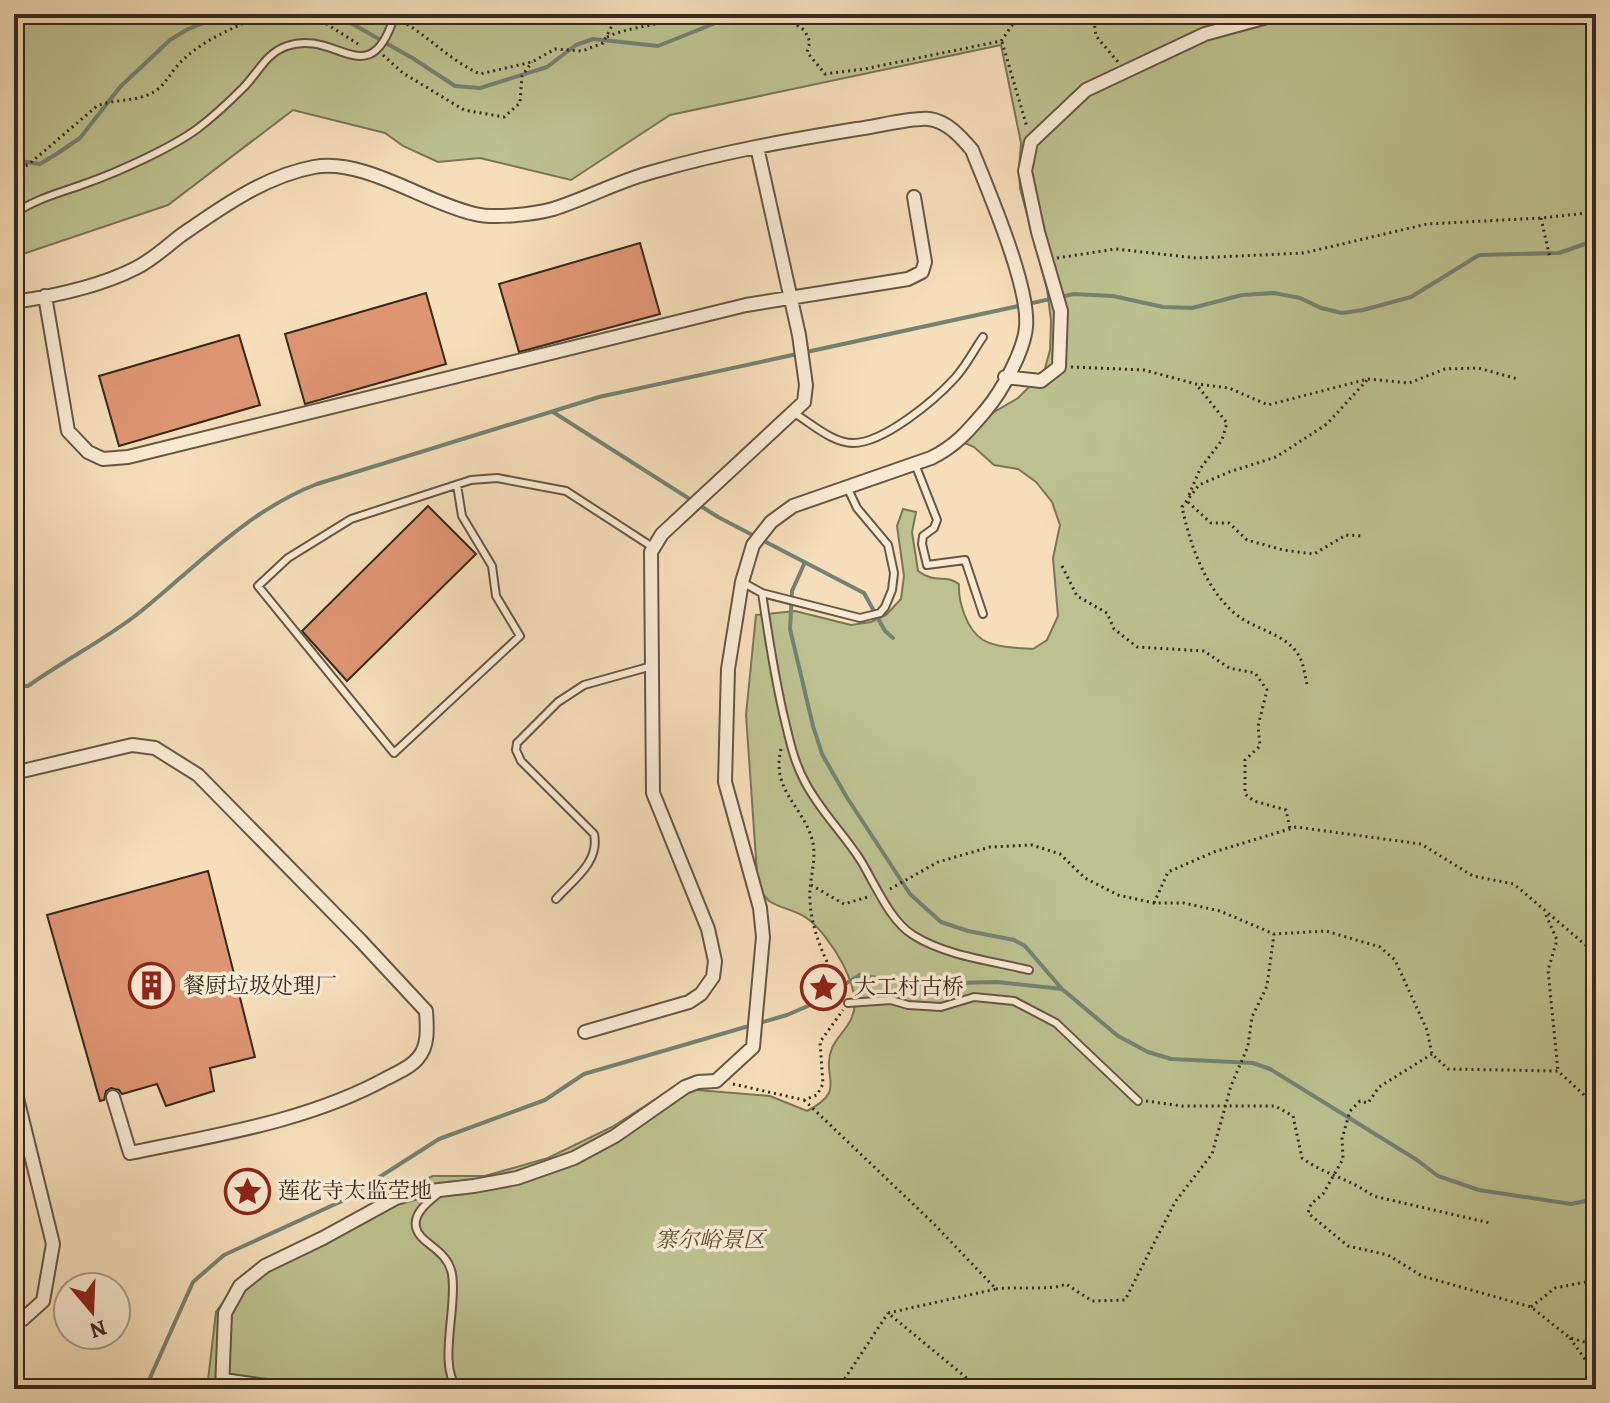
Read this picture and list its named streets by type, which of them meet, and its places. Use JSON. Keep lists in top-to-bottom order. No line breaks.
{"parks":["寨尔峪景区"],"places":{"building":["餐厨垃圾处理厂"],"place":["大工村古桥","莲花寺太监茔地"]},"north":"bottom"}
